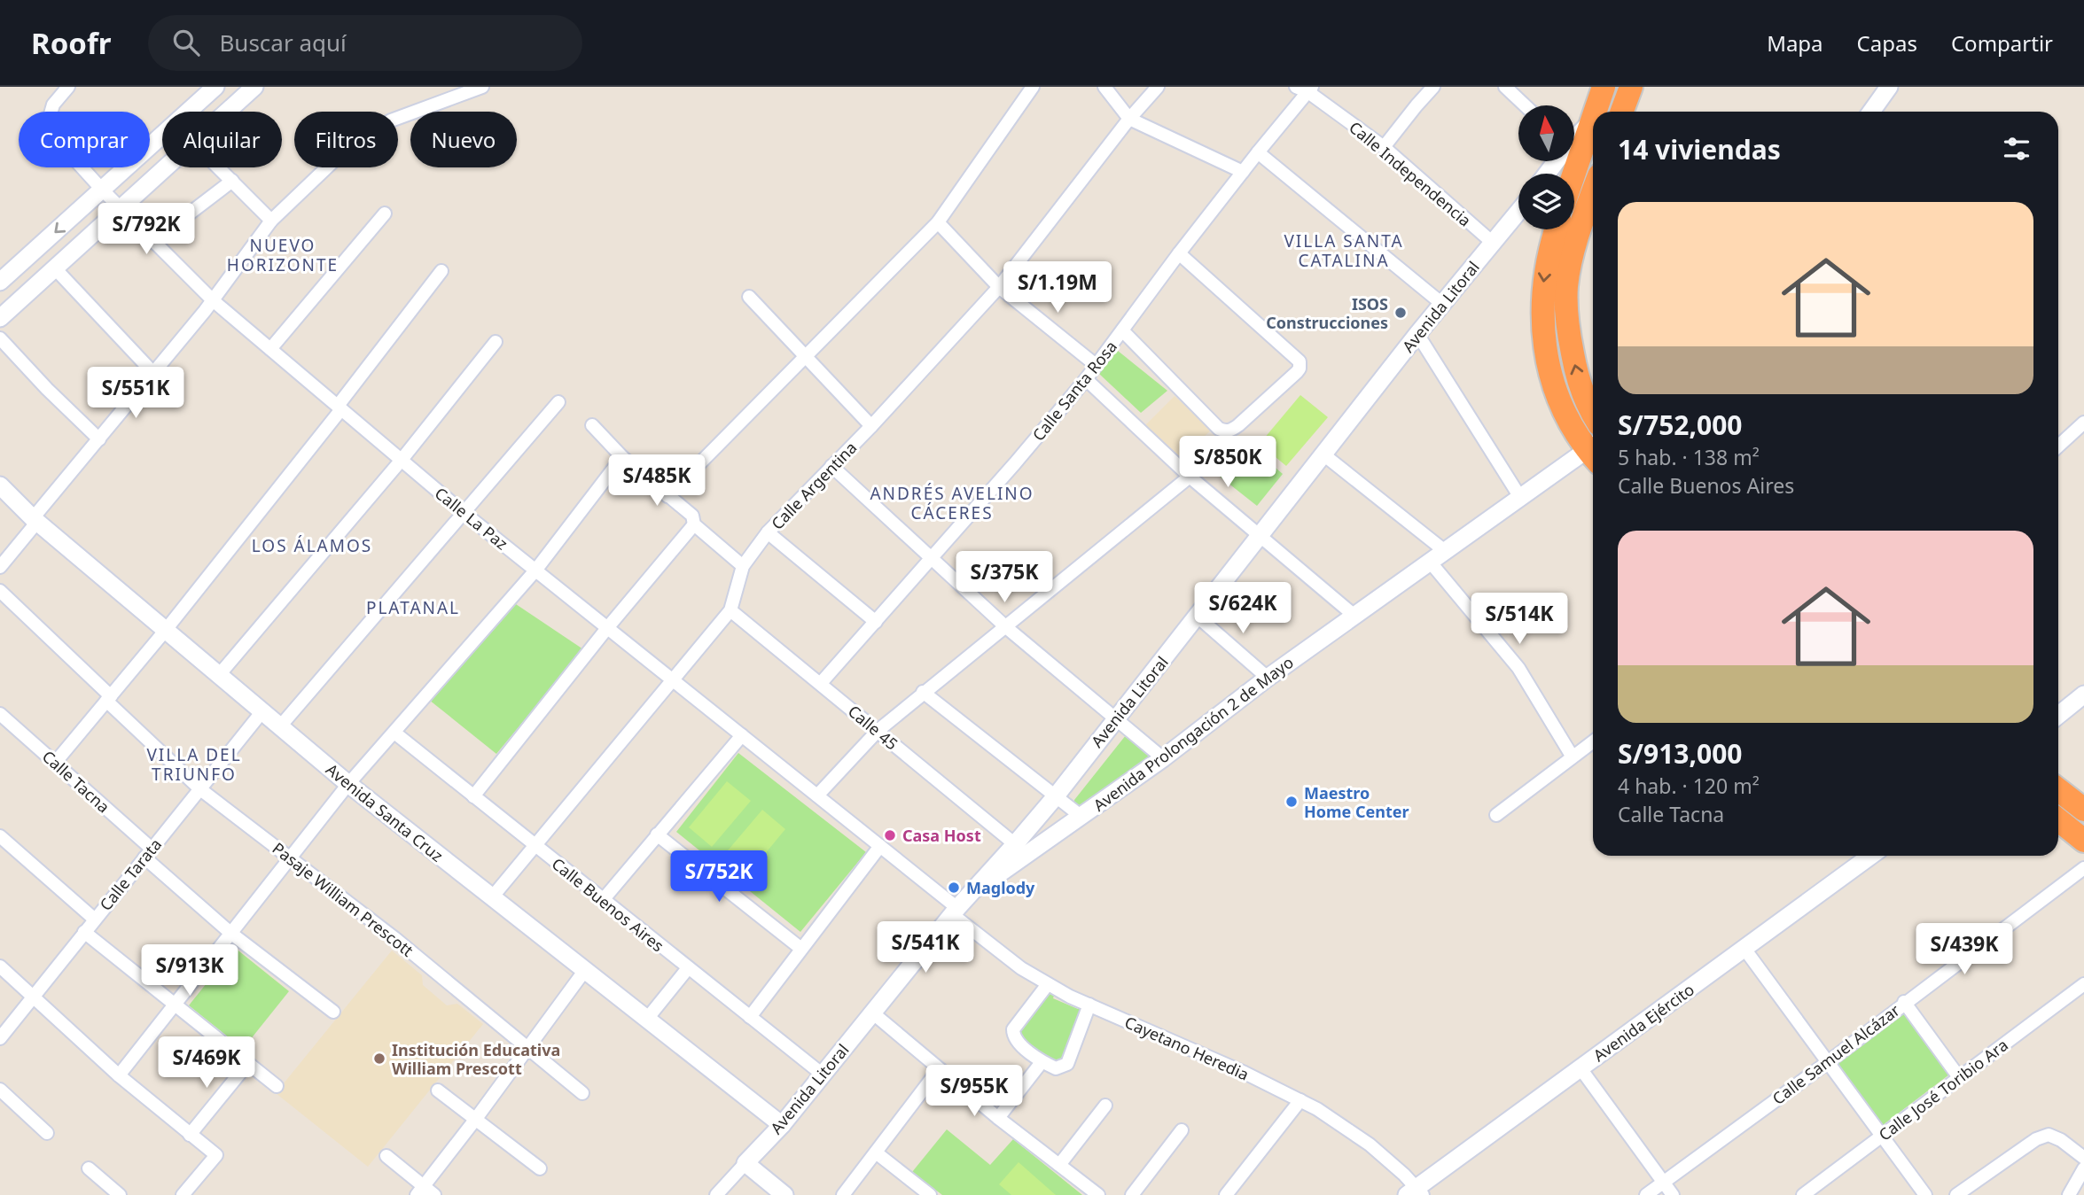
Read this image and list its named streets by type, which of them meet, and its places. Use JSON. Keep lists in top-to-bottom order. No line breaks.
{"streets":{"street":["Calle Independencia","Avenida Litoral","Calle Santa Rosa","Calle Argentina","Calle La Paz","Calle 45","Avenida Prolongación 2 de Mayo","Calle Tacna","Avenida Santa Cruz","Calle Tarata","Pasaje William Prescott","Calle Buenos Aires","Avenida Ejército","Cayetano Heredia","Calle Samuel Alcázar","Calle José Toribio Ara"]},"crossings":[["Calle Independencia","Avenida Litoral"],["Calle Independencia","Calle Santa Rosa"],["Avenida Litoral","Calle La Paz"],["Avenida Litoral","Calle 45"],["Avenida Litoral","Avenida Prolongación 2 de Mayo"],["Avenida Litoral","Avenida Santa Cruz"],["Avenida Litoral","Calle Buenos Aires"],["Avenida Litoral","Cayetano Heredia"],["Calle Santa Rosa","Calle 45"],["Calle Argentina","Calle La Paz"],["Calle Argentina","Calle 45"],["Calle Argentina","Avenida Santa Cruz"],["Calle Argentina","Calle Buenos Aires"],["Calle La Paz","Avenida Prolongación 2 de Mayo"],["Calle La Paz","Cayetano Heredia"],["Avenida Prolongación 2 de Mayo","Cayetano Heredia"],["Calle Tacna","Calle Tarata"],["Avenida Santa Cruz","Calle Tarata"],["Calle Tarata","Pasaje William Prescott"],["Avenida Ejército","Cayetano Heredia"]],"districts":["VILLA SANTA CATALINA","NUEVO HORIZONTE","ANDRÉS AVELINO CÁCERES","LOS ÁLAMOS","PLATANAL","VILLA DEL TRIUNFO"],"places":["ISOS Construcciones","Maestro Home Center","Casa Host","Maglody","Institución Educativa William Prescott"],"north":"top","page":{"header":"Roofr","search":"Buscar aquí","nav":["Mapa","Capas","Compartir"],"chip":["Comprar","Alquilar","Filtros","Nuevo"],"heading":"14 viviendas","list":[{"name":"S/752,000","note":"5 hab. · 138 m² · Calle Buenos Aires"},{"name":"S/913,000","note":"4 hab. · 120 m² · Calle Tacna"}],"price":["S/792K","S/1.19M","S/551K","S/850K","S/485K","S/375K","S/624K","S/514K","S/752K","S/541K","S/439K","S/913K","S/469K","S/955K"]}}
